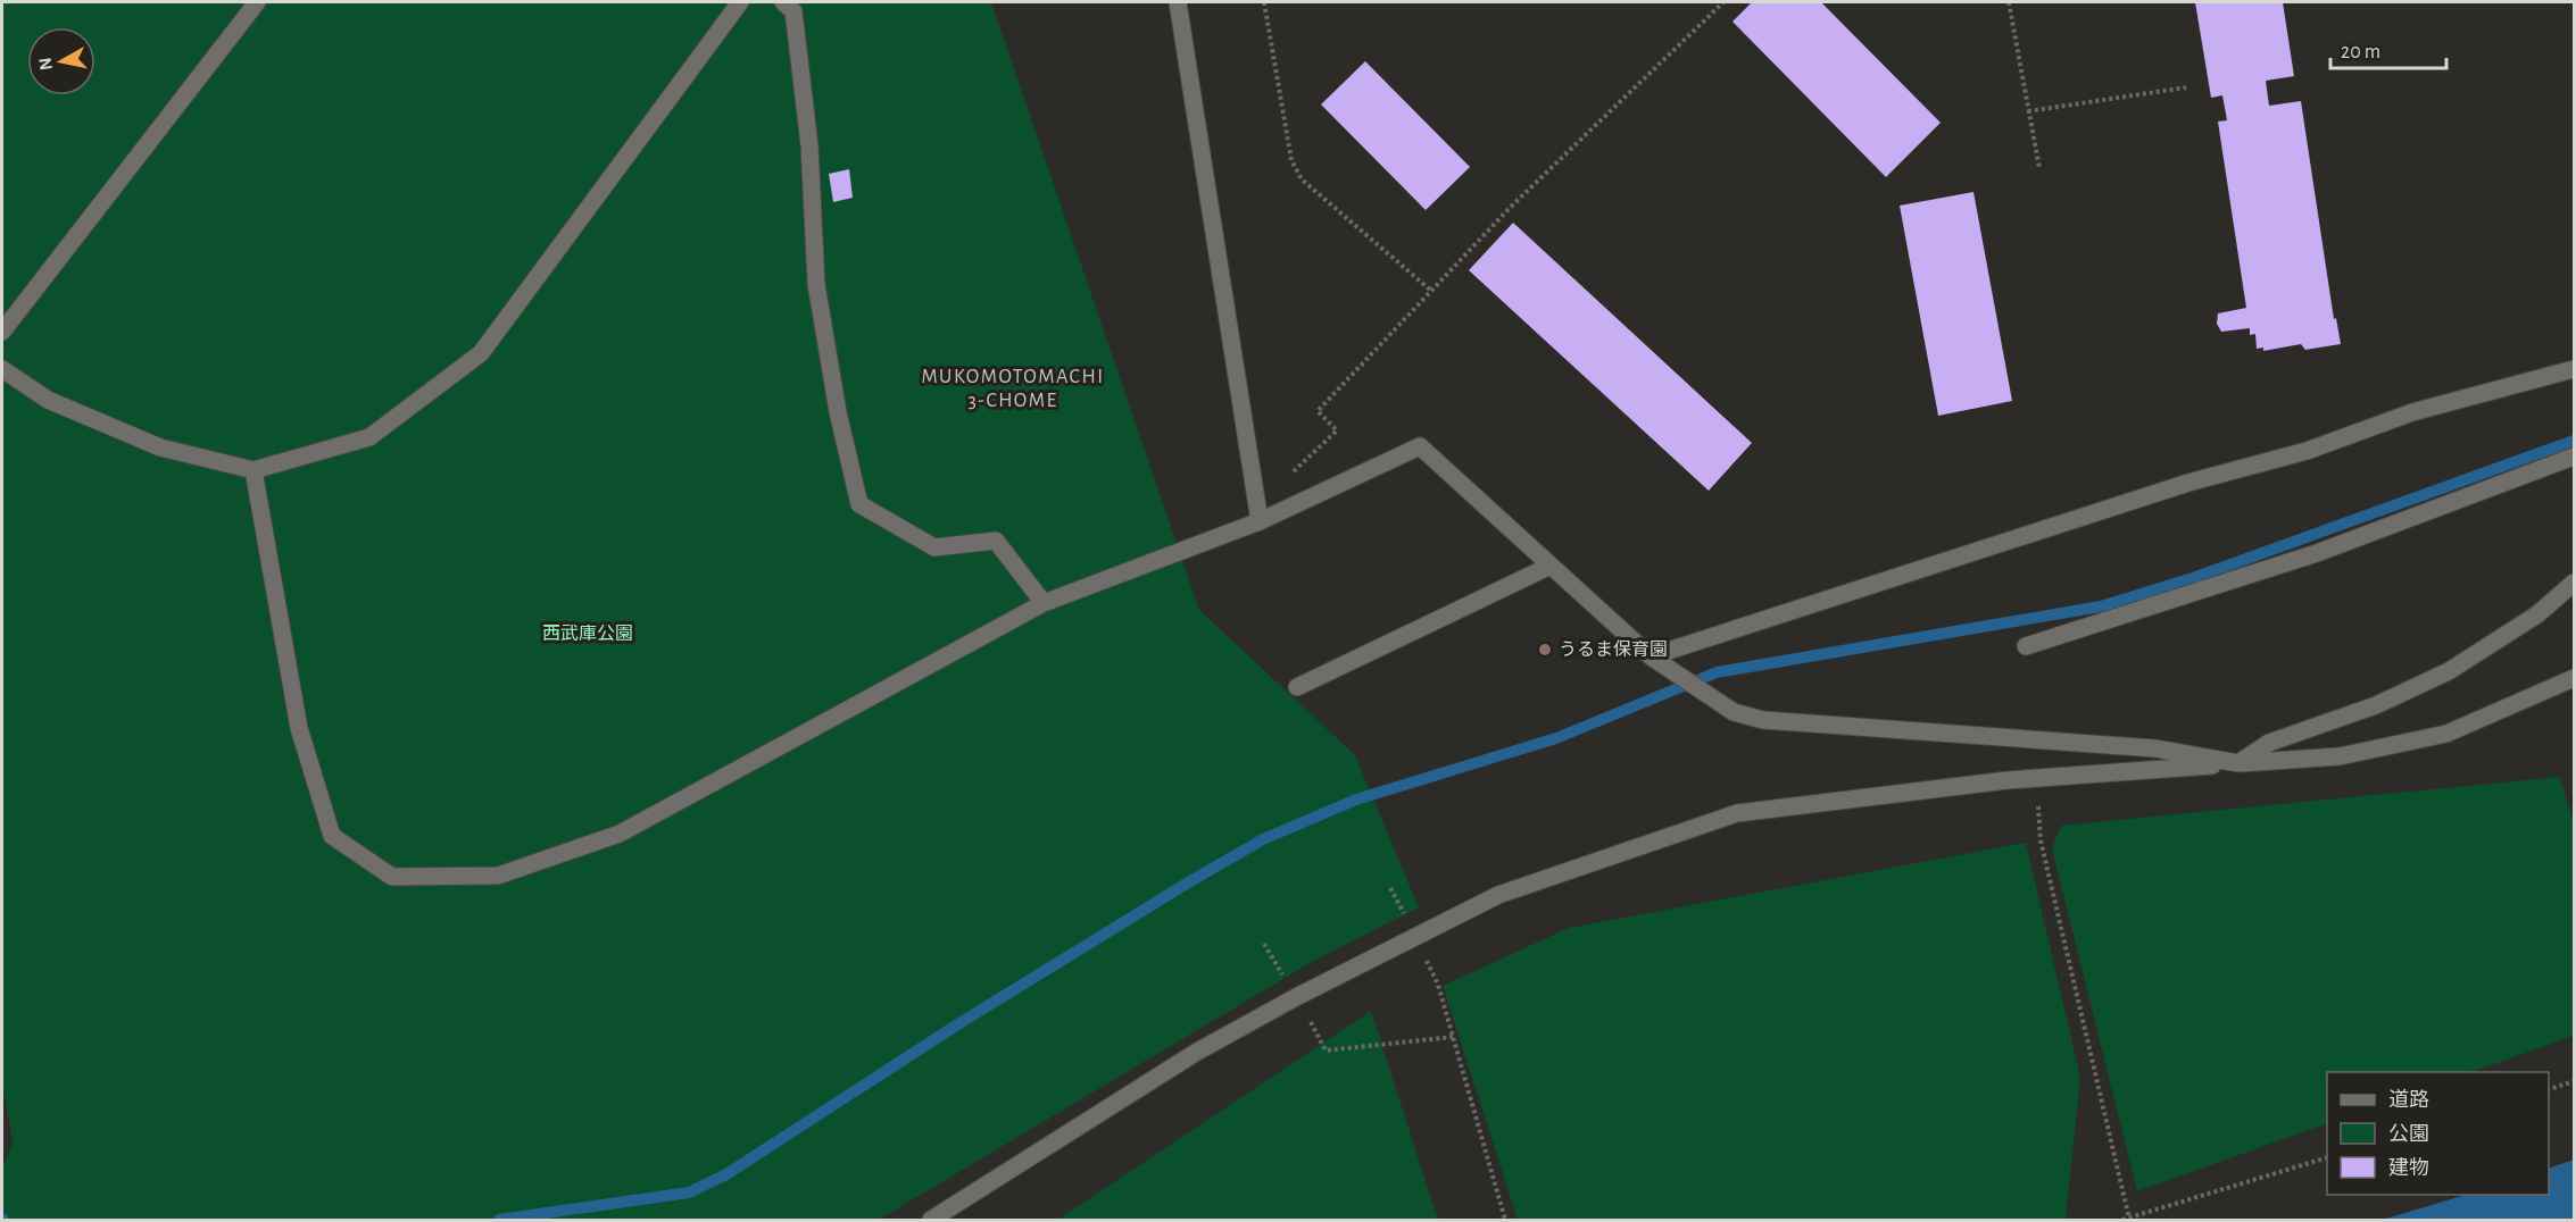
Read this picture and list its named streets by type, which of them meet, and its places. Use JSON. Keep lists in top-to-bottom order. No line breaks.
{"districts":["MUKOMOTOMACHI 3-CHOME"],"parks":["西武庫公園"],"places":["うるま保育園"],"legend":["道路","公園","建物"],"scale_bar":"20 m","north":"left"}
